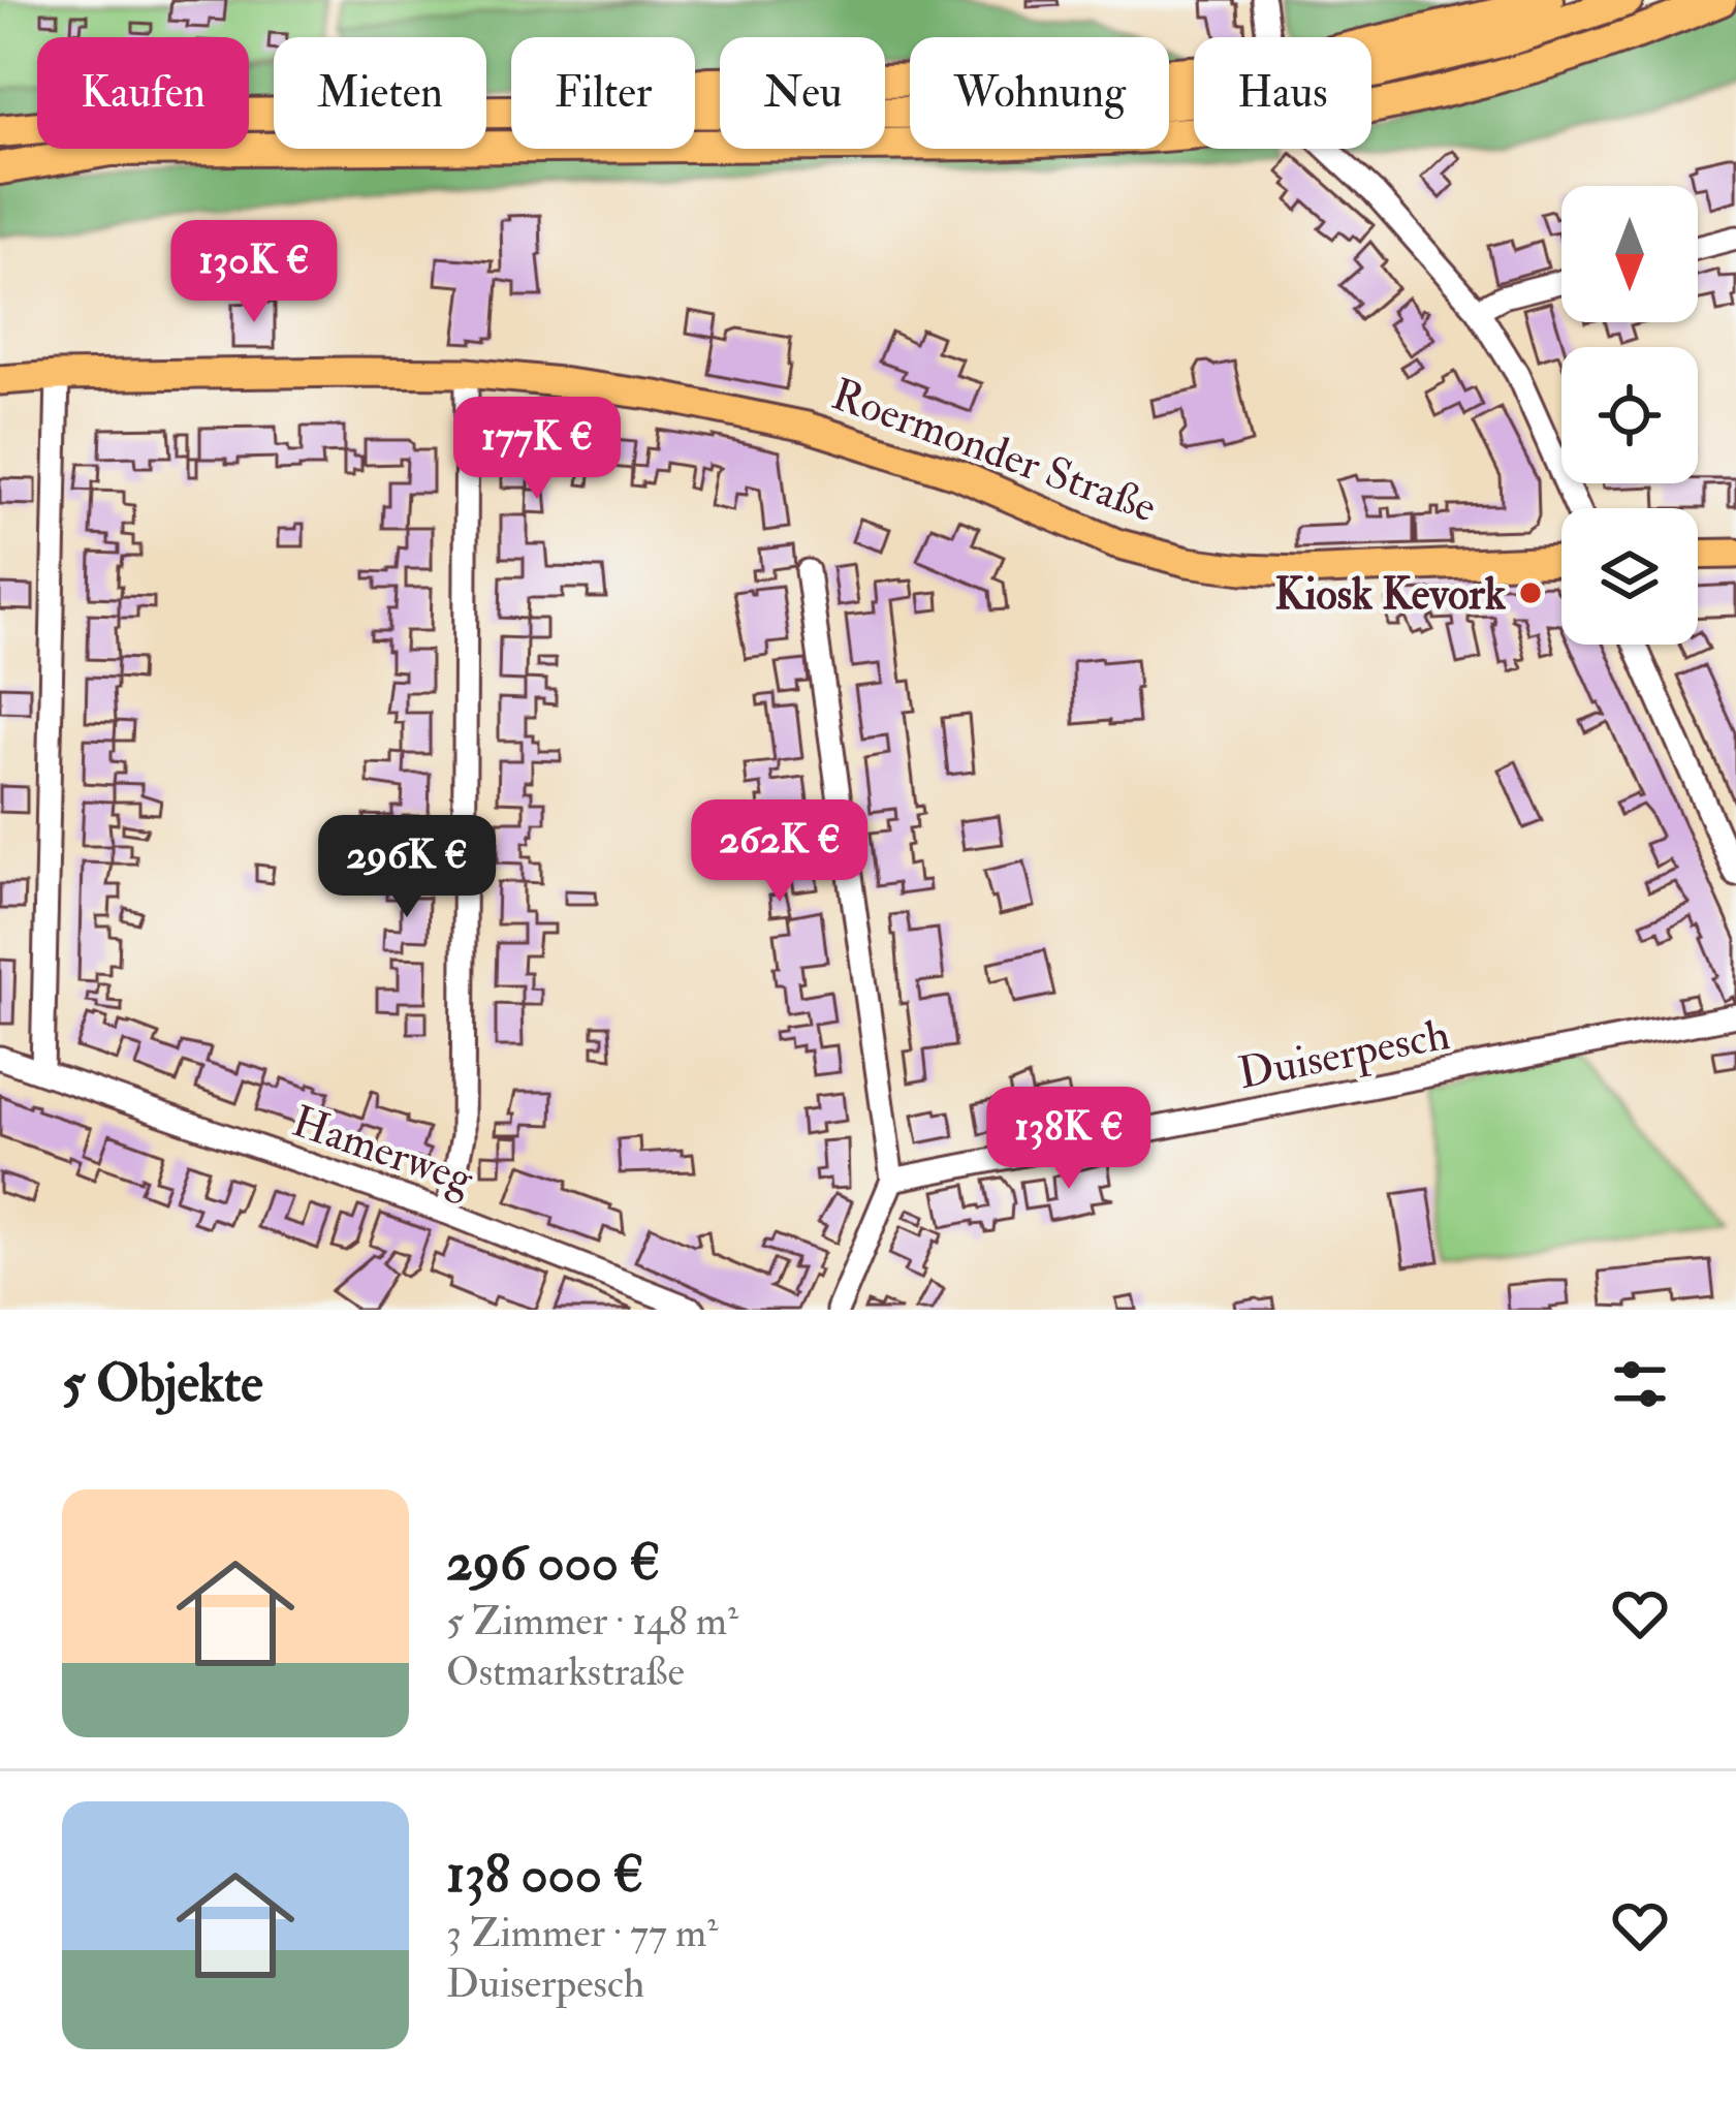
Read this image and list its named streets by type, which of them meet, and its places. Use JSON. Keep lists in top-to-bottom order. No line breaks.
{"streets":{"main road":["Roermonder Straße"],"street":["Duiserpesch","Hamerweg"]},"places":["Kiosk Kevork"],"north":"bottom","page":{"chip":["Kaufen","Mieten","Filter","Neu","Wohnung","Haus"],"price":["130K €","177K €","262K €","296K €","138K €"],"heading":"5 Objekte","list":[{"name":"296 000 €","note":"5 Zimmer · 148 m² · Ostmarkstraße"},{"name":"138 000 €","note":"3 Zimmer · 77 m² · Duiserpesch"}]}}
